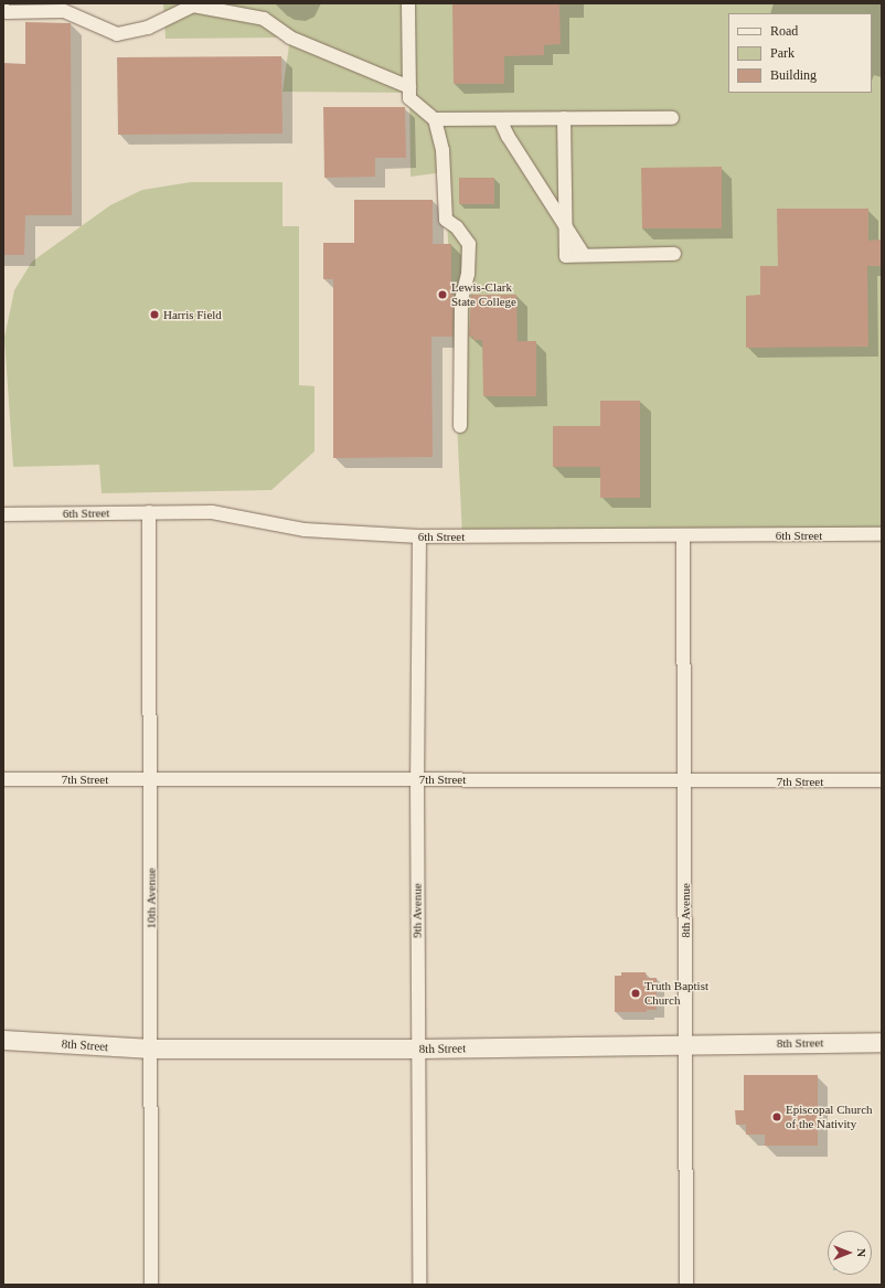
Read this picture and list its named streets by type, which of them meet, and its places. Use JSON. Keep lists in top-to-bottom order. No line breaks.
{"streets":{"main road":["8th Street"],"street":["6th Street","7th Street","10th Avenue","9th Avenue","8th Avenue"]},"crossings":[["6th Street","10th Avenue"],["6th Street","9th Avenue"],["6th Street","8th Avenue"],["7th Street","10th Avenue"],["7th Street","9th Avenue"],["7th Street","8th Avenue"],["10th Avenue","8th Street"],["9th Avenue","8th Street"],["8th Avenue","8th Street"]],"places":["Lewis-Clark State College","Harris Field","Truth Baptist Church","Episcopal Church of the Nativity"],"legend":["Road","Park","Building"],"north":"right"}
